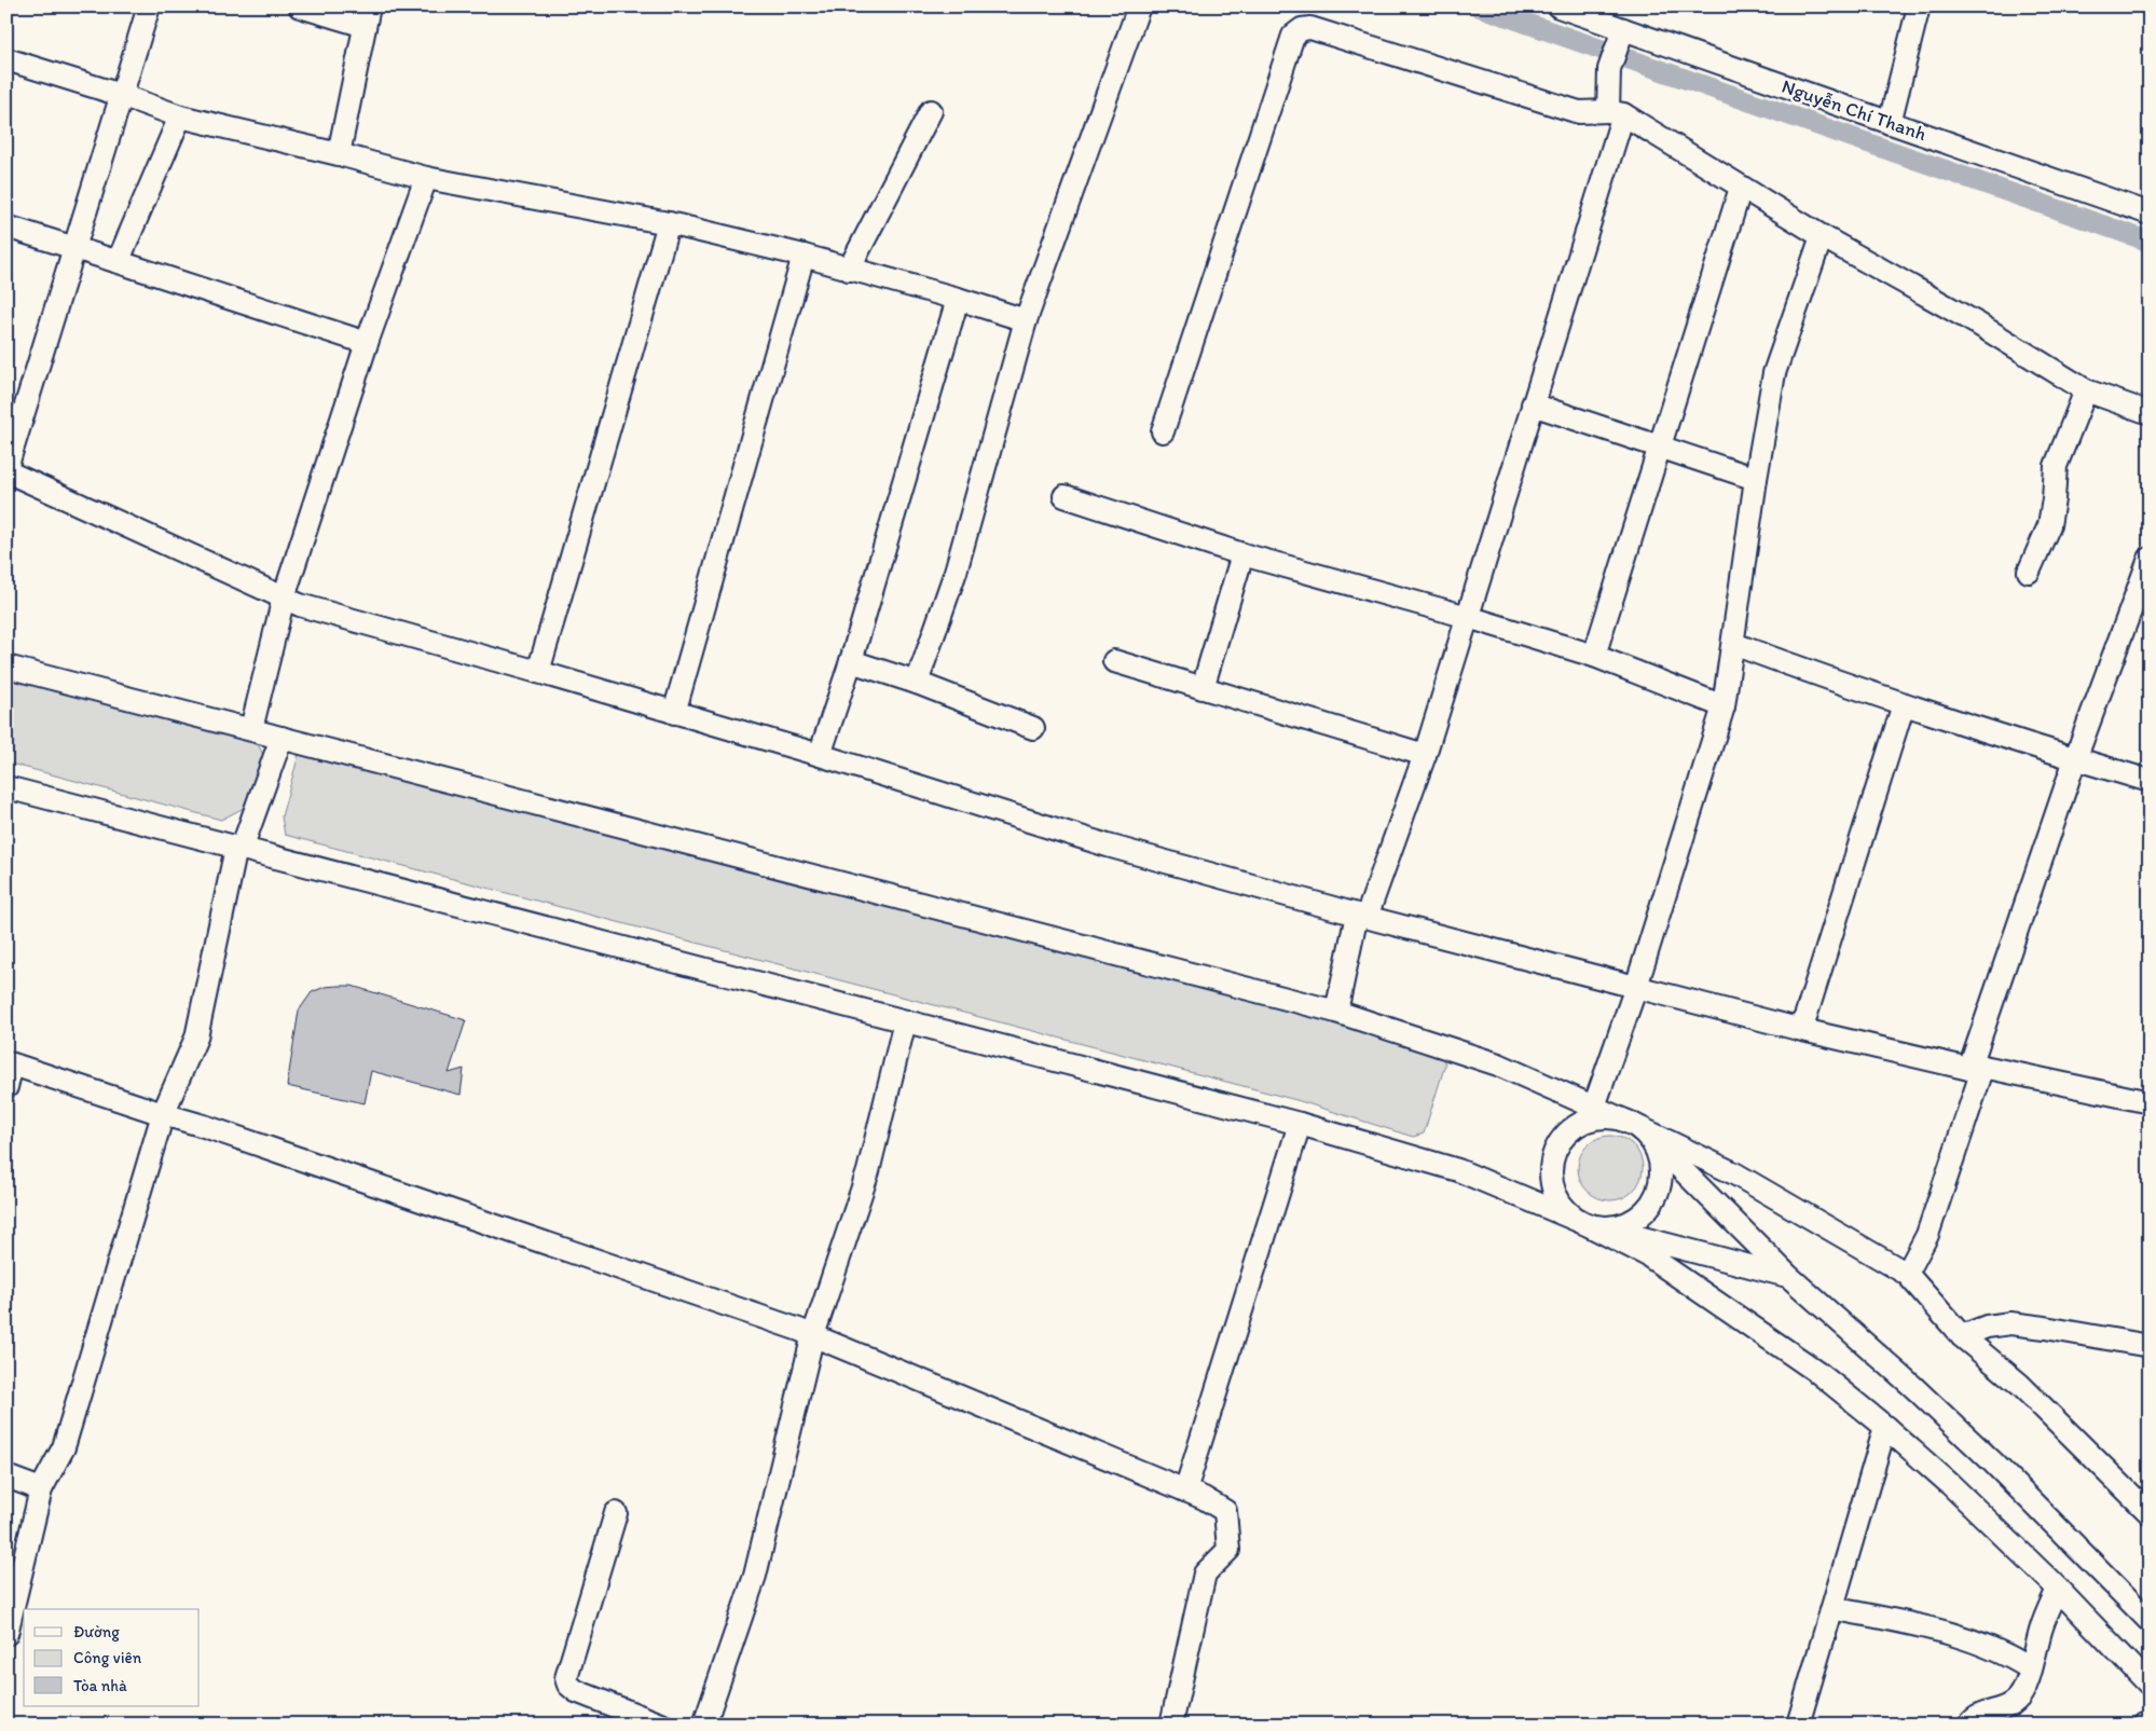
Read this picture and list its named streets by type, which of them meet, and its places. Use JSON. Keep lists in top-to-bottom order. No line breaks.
{"streets":{"street":["Nguyễn Chí Thanh"]},"legend":["Đường","Công viên","Tòa nhà"]}
